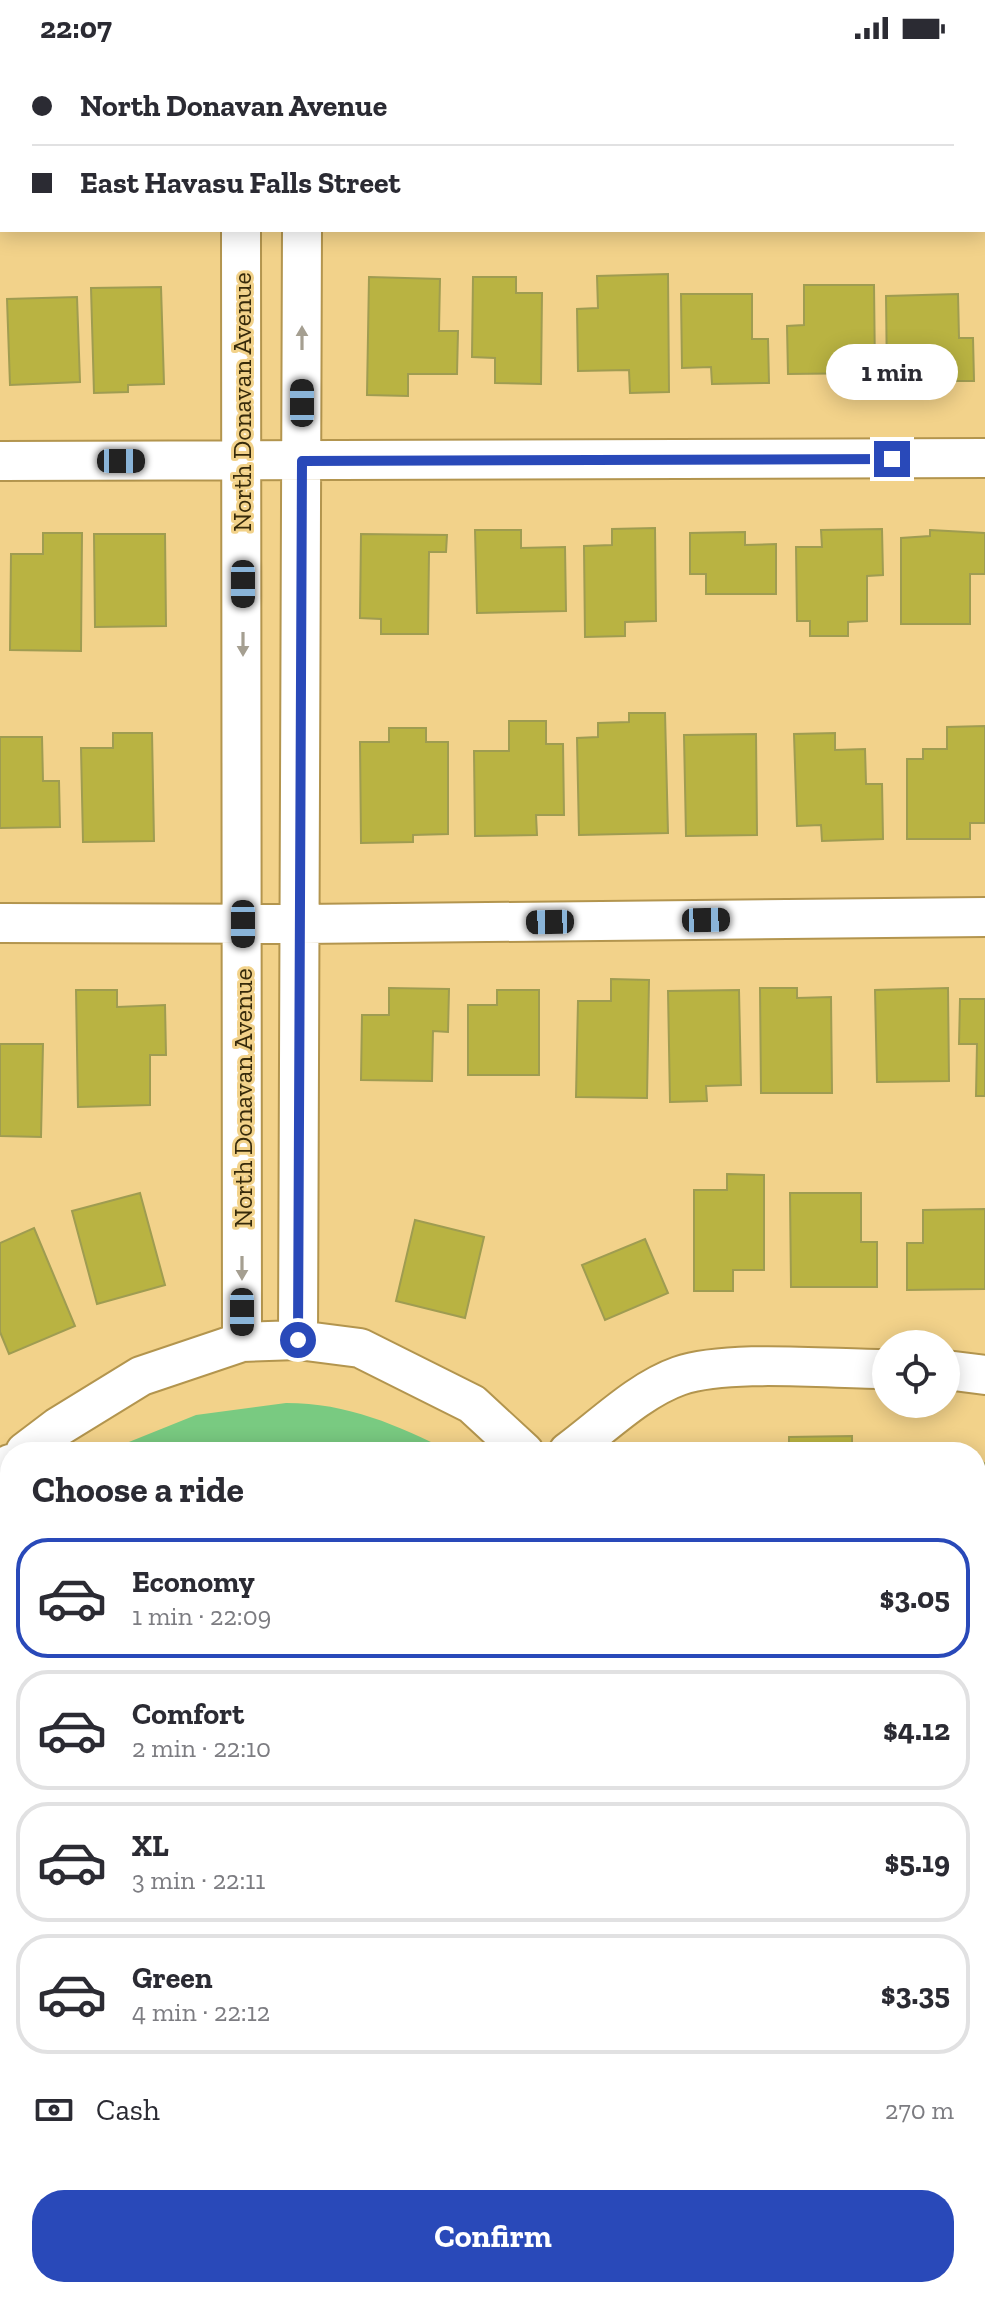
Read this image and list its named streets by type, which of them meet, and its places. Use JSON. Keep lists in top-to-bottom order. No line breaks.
{"streets":{"street":["North Donavan Avenue"]},"page":{"status":"22:07","banner":["North Donavan Avenue","East Havasu Falls Street"],"bubble":"1 min","heading":"Choose a ride","list":[{"name":"Economy","note":"1 min · 22:09","value":"$3.05"},{"name":"Comfort","note":"2 min · 22:10","value":"$4.12"},{"name":"XL","note":"3 min · 22:11","value":"$5.19"},{"name":"Green","note":"4 min · 22:12","value":"$3.35"}],"pay":["Cash","270 m"],"buttons":"Confirm"}}
